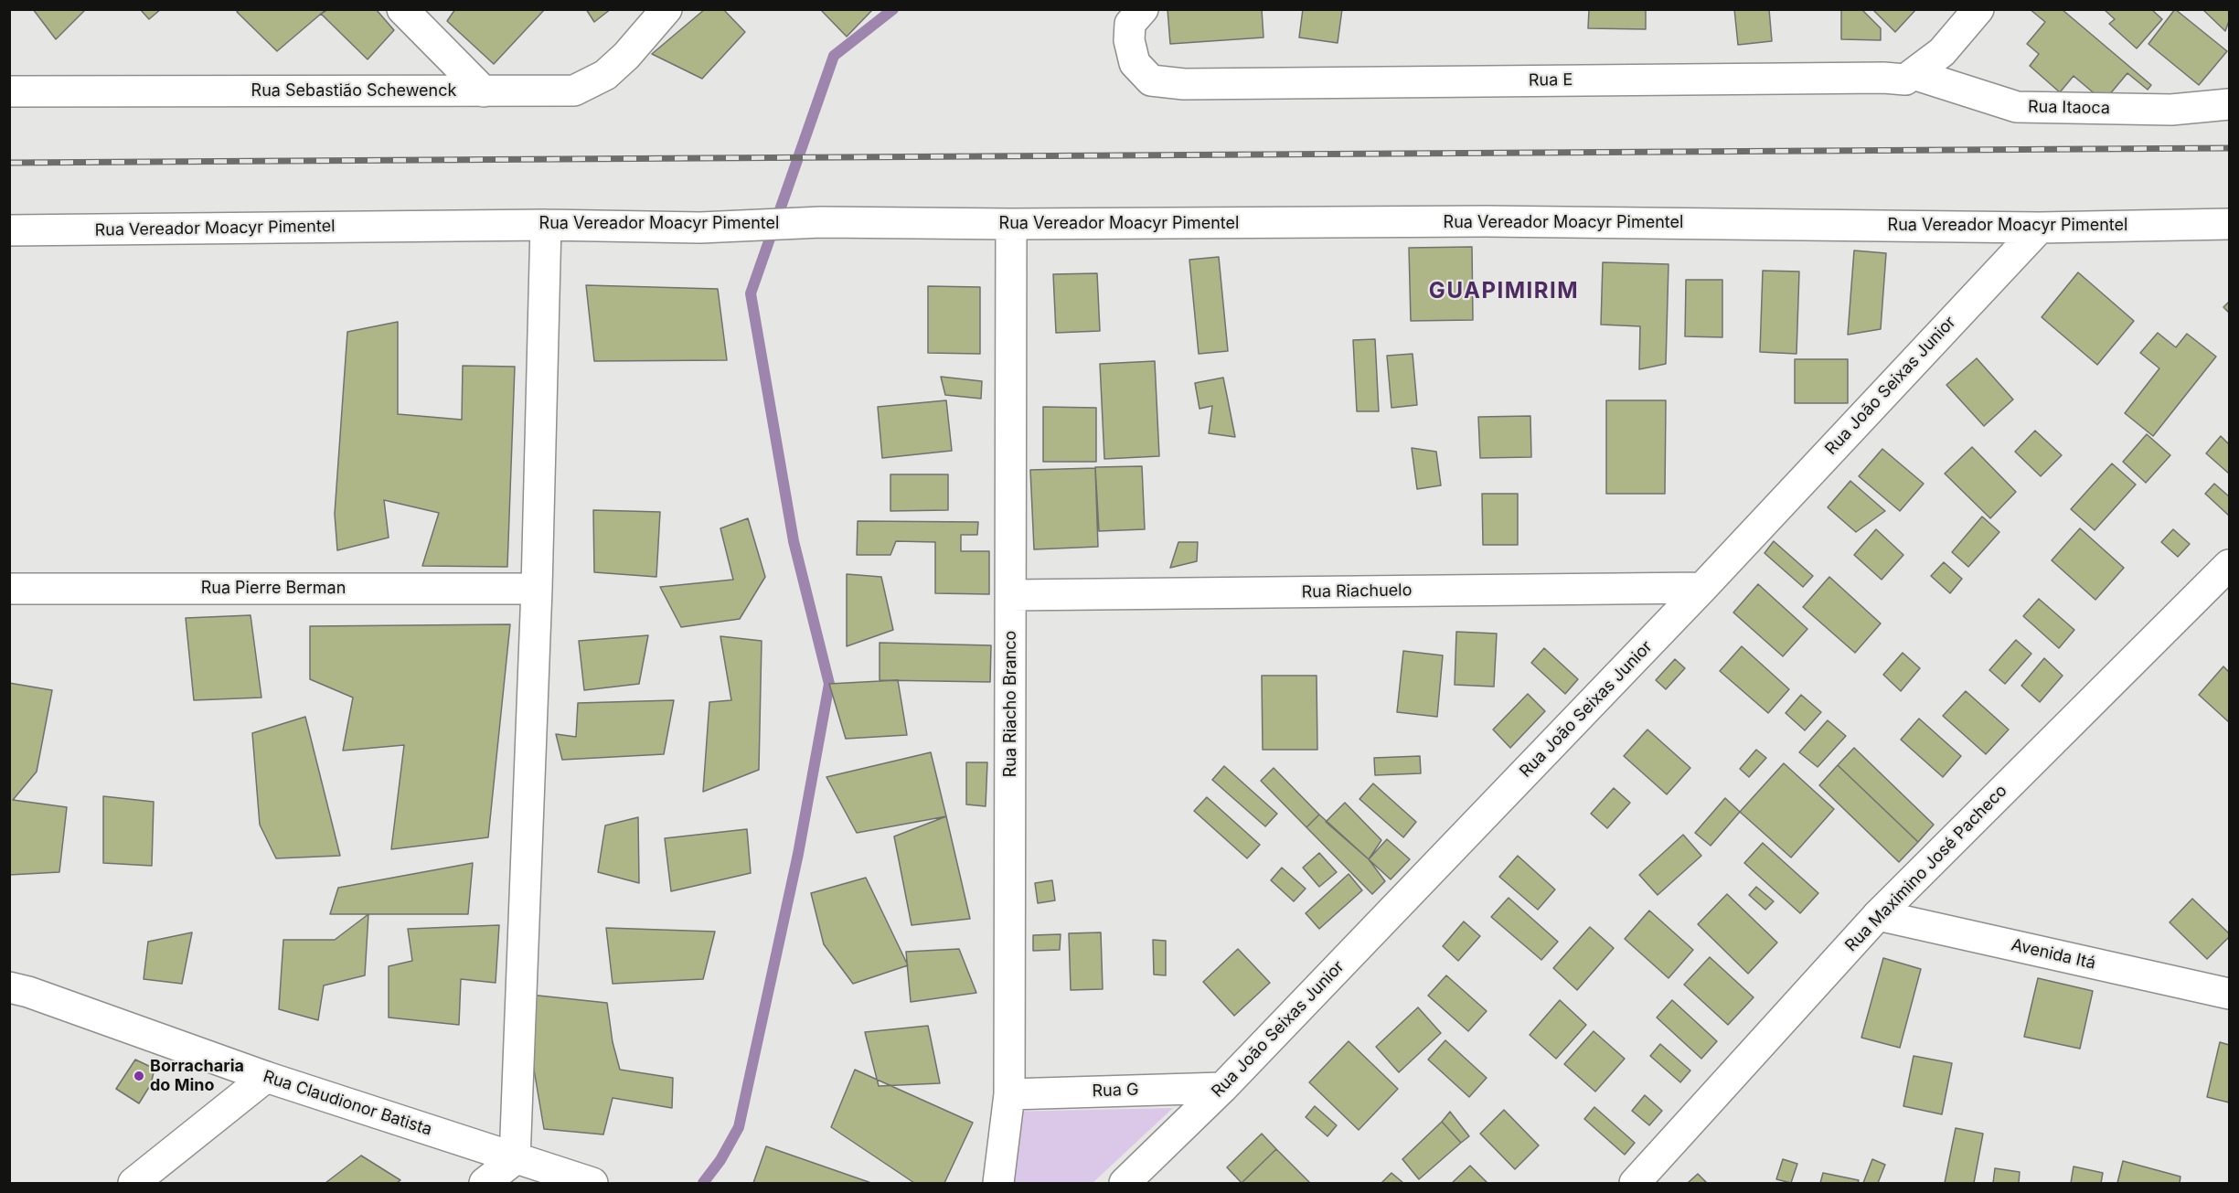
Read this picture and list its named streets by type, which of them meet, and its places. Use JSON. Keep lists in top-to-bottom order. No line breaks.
{"streets":{"street":["Rua E","Rua Sebastião Schewenck","Rua Itaoca","Rua Vereador Moacyr Pimentel","Rua João Seixas Junior","Rua Pierre Berman","Rua Riachuelo","Rua Riacho Branco","Rua Maximino José Pacheco","Avenida Itá","Rua G","Rua Claudionor Batista"]},"crossings":[["Rua E","Rua Itaoca"],["Rua Vereador Moacyr Pimentel","Rua João Seixas Junior"],["Rua Vereador Moacyr Pimentel","Rua Riacho Branco"],["Rua João Seixas Junior","Rua Riachuelo"],["Rua João Seixas Junior","Rua G"],["Rua Riachuelo","Rua Riacho Branco"],["Rua Riacho Branco","Rua G"],["Rua Maximino José Pacheco","Avenida Itá"]],"districts":["GUAPIMIRIM"],"places":["Borracharia do Mino"]}
